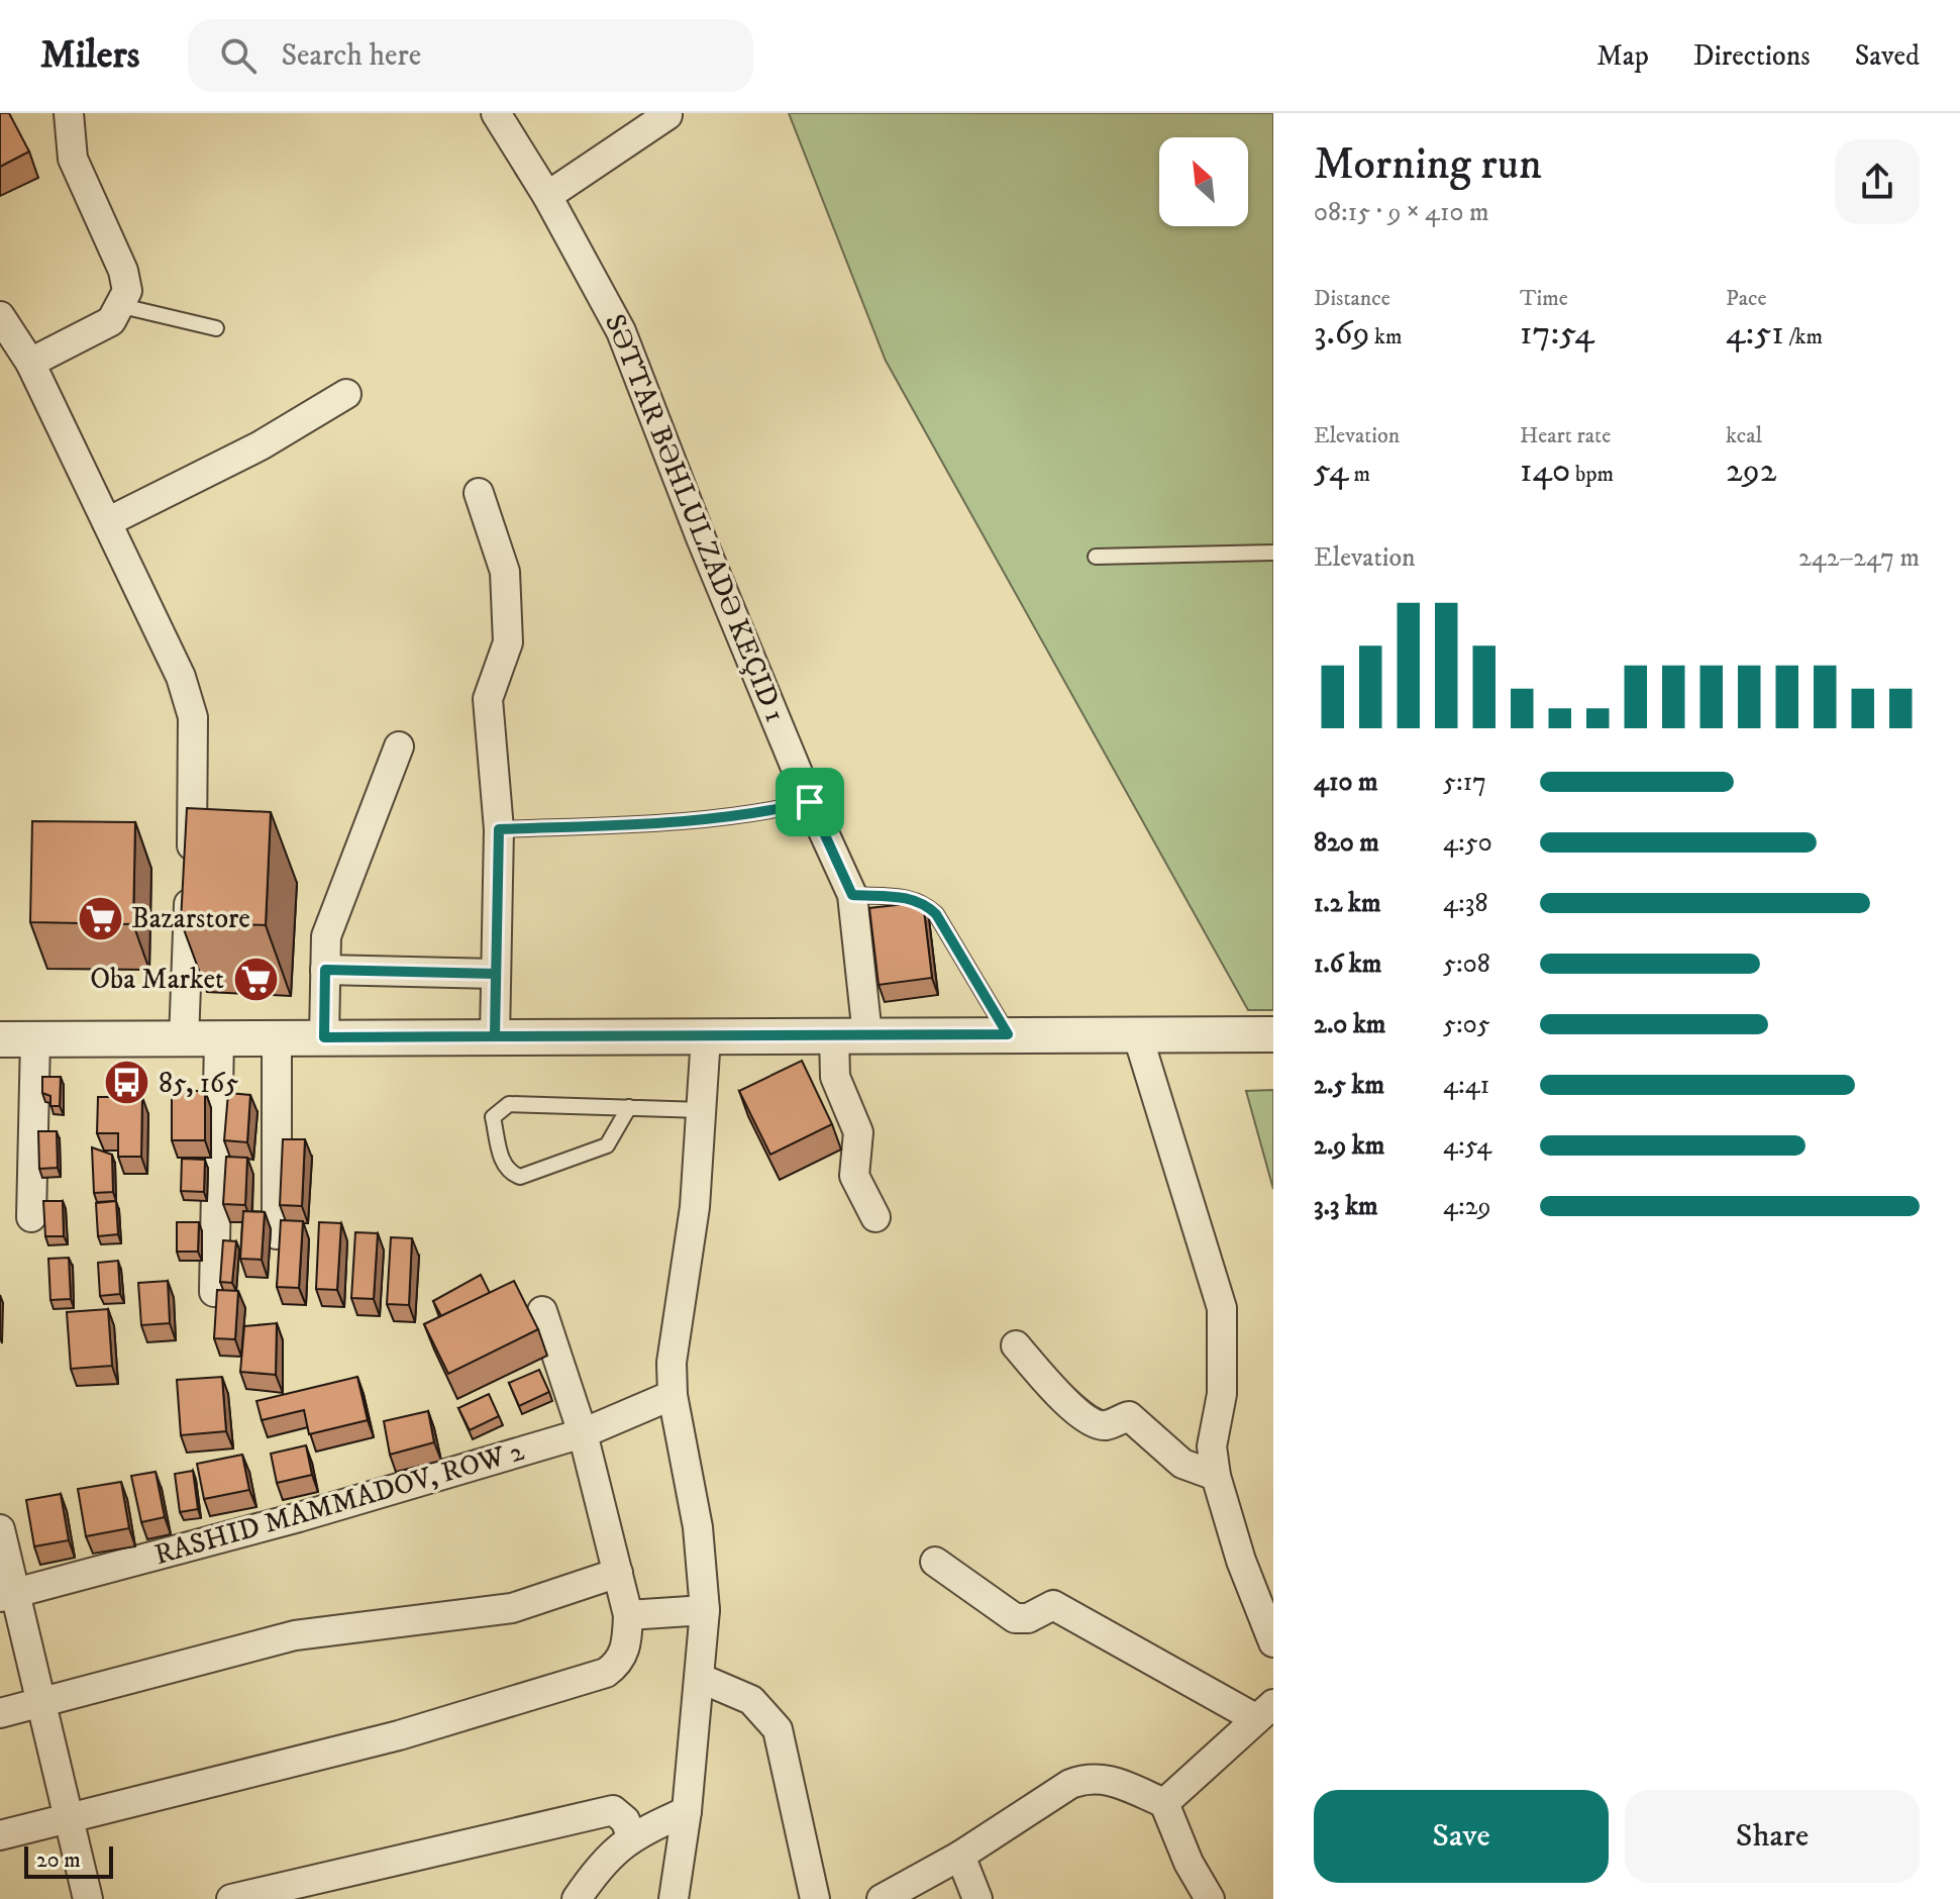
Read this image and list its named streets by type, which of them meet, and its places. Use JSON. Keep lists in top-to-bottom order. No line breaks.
{"streets":{"street":["SƏTTAR BƏHLULZADƏ KEÇID 1","RASHID MAMMADOV, ROW 2"]},"places":{"supermarket":["Bazarstore","Oba Market"],"bus stop":["85, 165"]},"scale_bar":"20 m","north":"top left","page":{"header":"Milers","search":"Search here","nav":["Map","Directions","Saved"],"heading":["Morning run","08:15 · 9 × 410 m"],"stats":[["Distance","3.69 km"],["Time","17:54"],["Pace","4:51 /km"],["Elevation","54 m"],["Heart rate","140 bpm"],["kcal","292"]],"chart":["Elevation","242–247 m"],"list":[{"name":"410 m","note":"5:17"},{"name":"820 m","note":"4:50"},{"name":"1.2 km","note":"4:38"},{"name":"1.6 km","note":"5:08"},{"name":"2.0 km","note":"5:05"},{"name":"2.5 km","note":"4:41"},{"name":"2.9 km","note":"4:54"},{"name":"3.3 km","note":"4:29"}],"buttons":["Save","Share"],"scale":"20 m"}}
